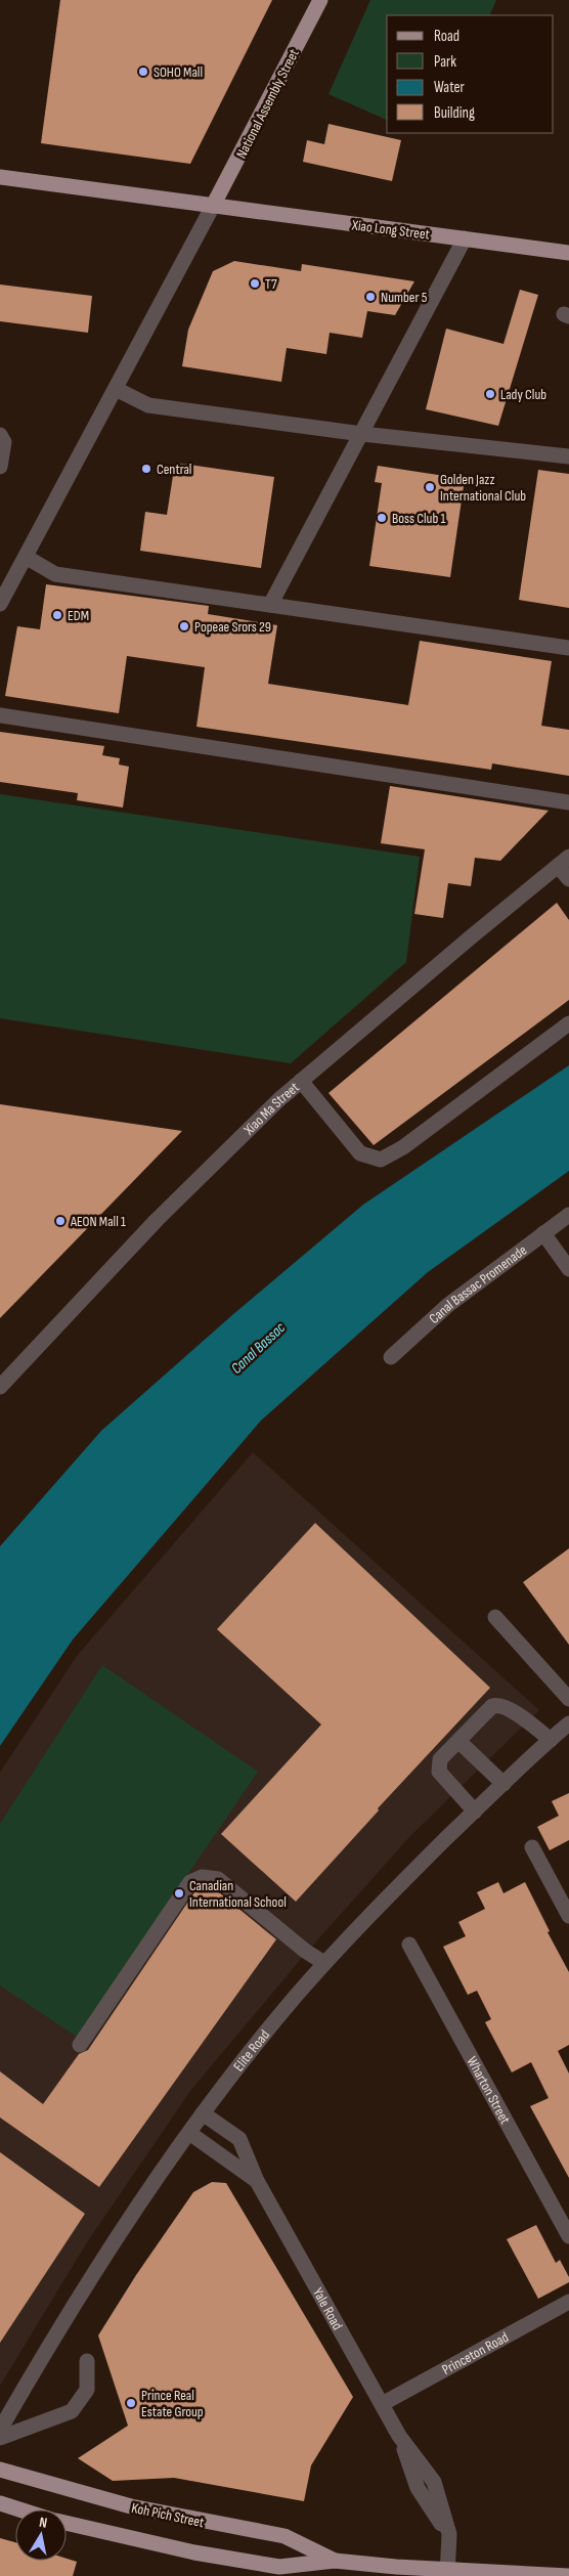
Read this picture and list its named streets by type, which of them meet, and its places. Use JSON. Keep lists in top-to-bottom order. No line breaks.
{"streets":{"main road":["National Assembly Street","Xiao Long Street","Koh Pich Street"],"street":["Xiao Ma Street","Canal Bassac Promenade","Elite Road","Wharton Street","Yale Road","Princeton Road"]},"crossings":[["National Assembly Street","Xiao Long Street"],["Elite Road","Yale Road"],["Yale Road","Princeton Road"],["Yale Road","Koh Pich Street"]],"water":["Canal Bassac"],"places":["SOHO Mall","T7","Number 5","Lady Club","Central","Golden Jazz International Club","Boss Club 1","EDM","Popeae Srors 29","AEON Mall 1","Canadian International School","Prince Real Estate Group"],"legend":["Road","Park","Water","Building"],"north":"top"}
